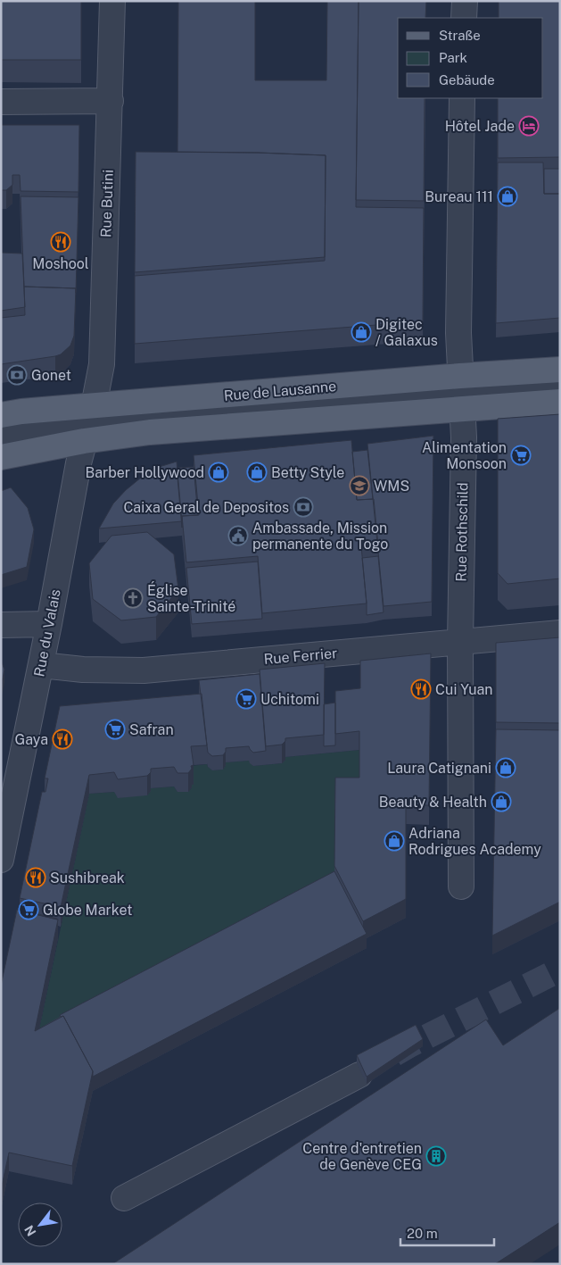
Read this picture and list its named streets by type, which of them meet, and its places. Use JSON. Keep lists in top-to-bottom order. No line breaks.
{"streets":{"main road":["Rue de Lausanne"],"street":["Rue Butini","Rue Rothschild","Rue du Valais","Rue Ferrier"]},"crossings":[["Rue Butini","Rue de Lausanne"],["Rue Butini","Rue du Valais"],["Rue de Lausanne","Rue Rothschild"],["Rue de Lausanne","Rue du Valais"],["Rue Rothschild","Rue Ferrier"],["Rue du Valais","Rue Ferrier"]],"places":{"hotel":["Hôtel Jade"],"shop":["Bureau 111","Digitec / Galaxus","Barber Hollywood","Betty Style","Laura Catignani","Beauty & Health","Adriana Rodrigues Academy"],"restaurant":["Moshool","Cui Yuan","Gaya","Sushibreak"],"bank":["Gonet","Caixa Geral de Depositos"],"supermarket":["Alimentation Monsoon","Uchitomi","Safran","Globe Market"],"school or university":["WMS"],"public building":["Ambassade, Mission permanente du Togo"],"church":["Église Sainte-Trinité"],"building":["Centre d'entretien de Genève CEG"]},"legend":["Straße","Park","Gebäude"],"scale_bar":"20 m","north":"bottom left"}
